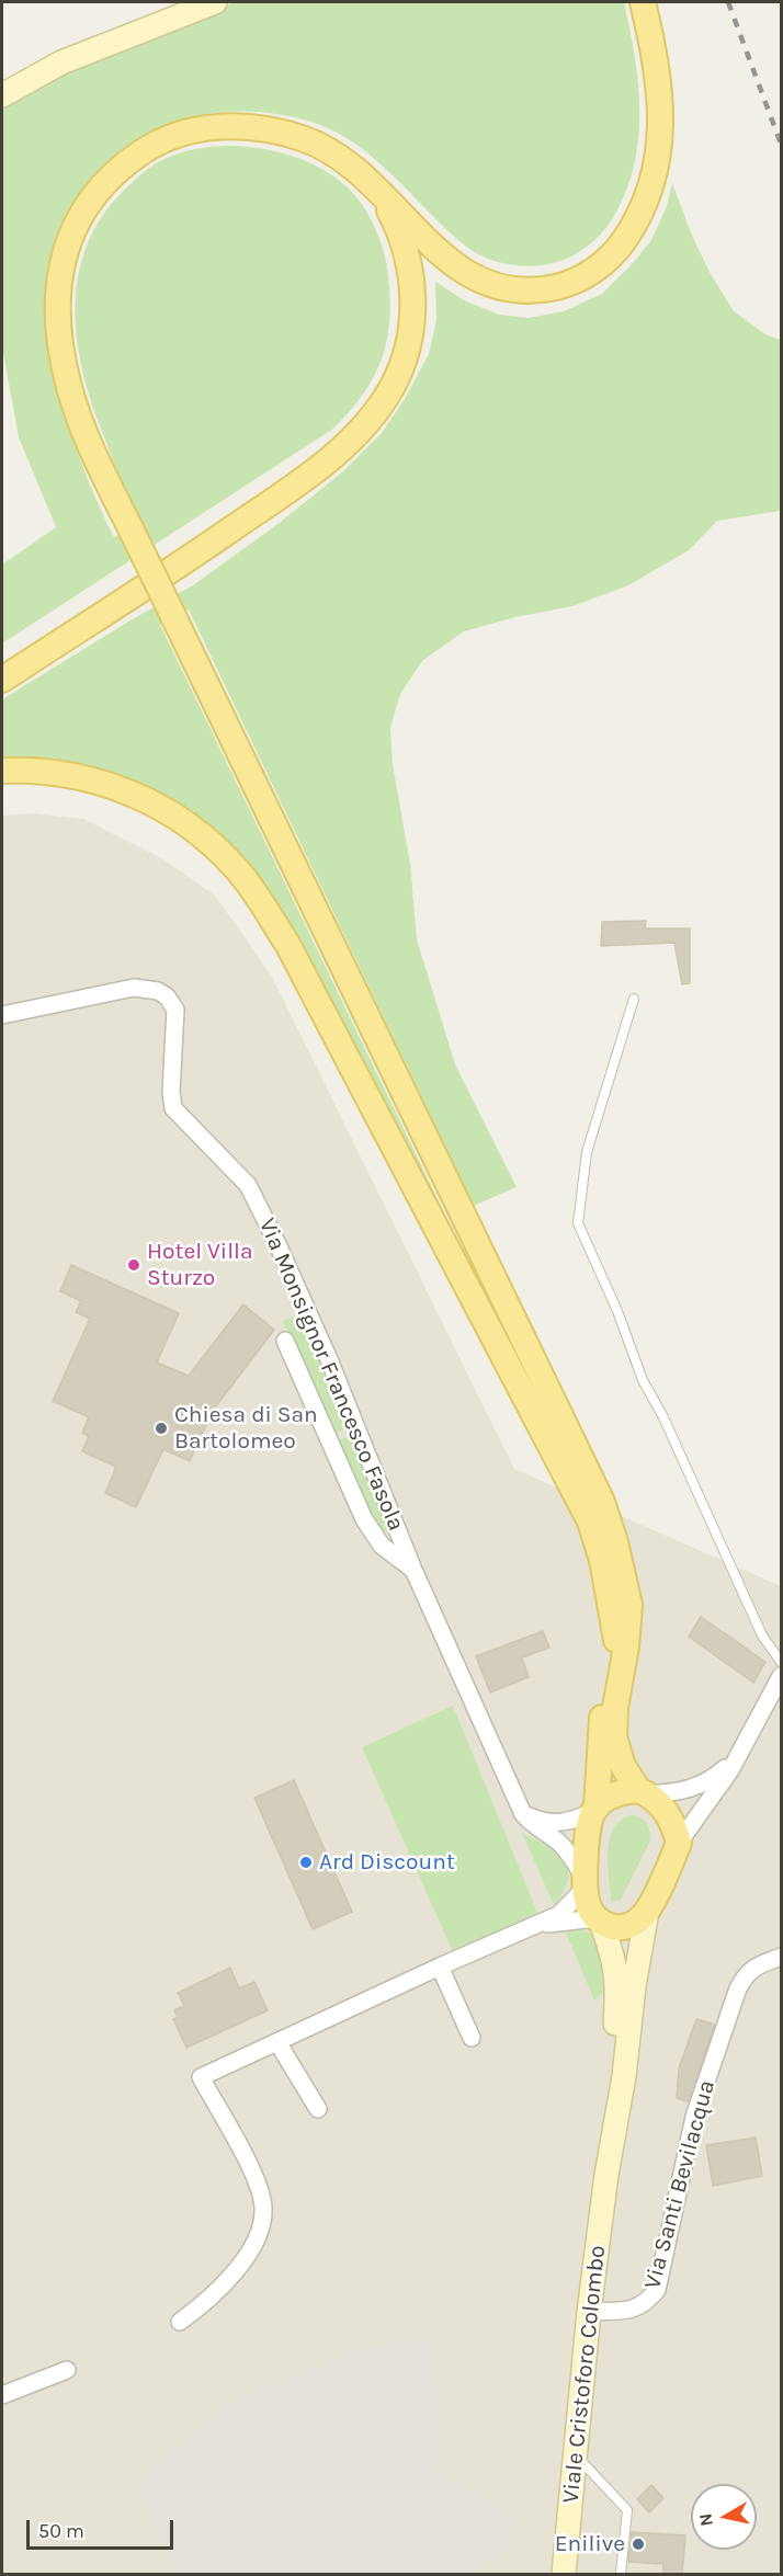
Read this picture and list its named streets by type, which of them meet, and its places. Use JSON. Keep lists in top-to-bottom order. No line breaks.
{"streets":{"main road":["Viale Cristoforo Colombo"],"street":["Via Monsignor Francesco Fasola","Via Santi Bevilacqua"]},"crossings":[["Via Santi Bevilacqua","Viale Cristoforo Colombo"]],"places":["Hotel Villa Sturzo","Chiesa di San Bartolomeo","Ard Discount","Enilive"],"scale_bar":"50 m","north":"left"}
